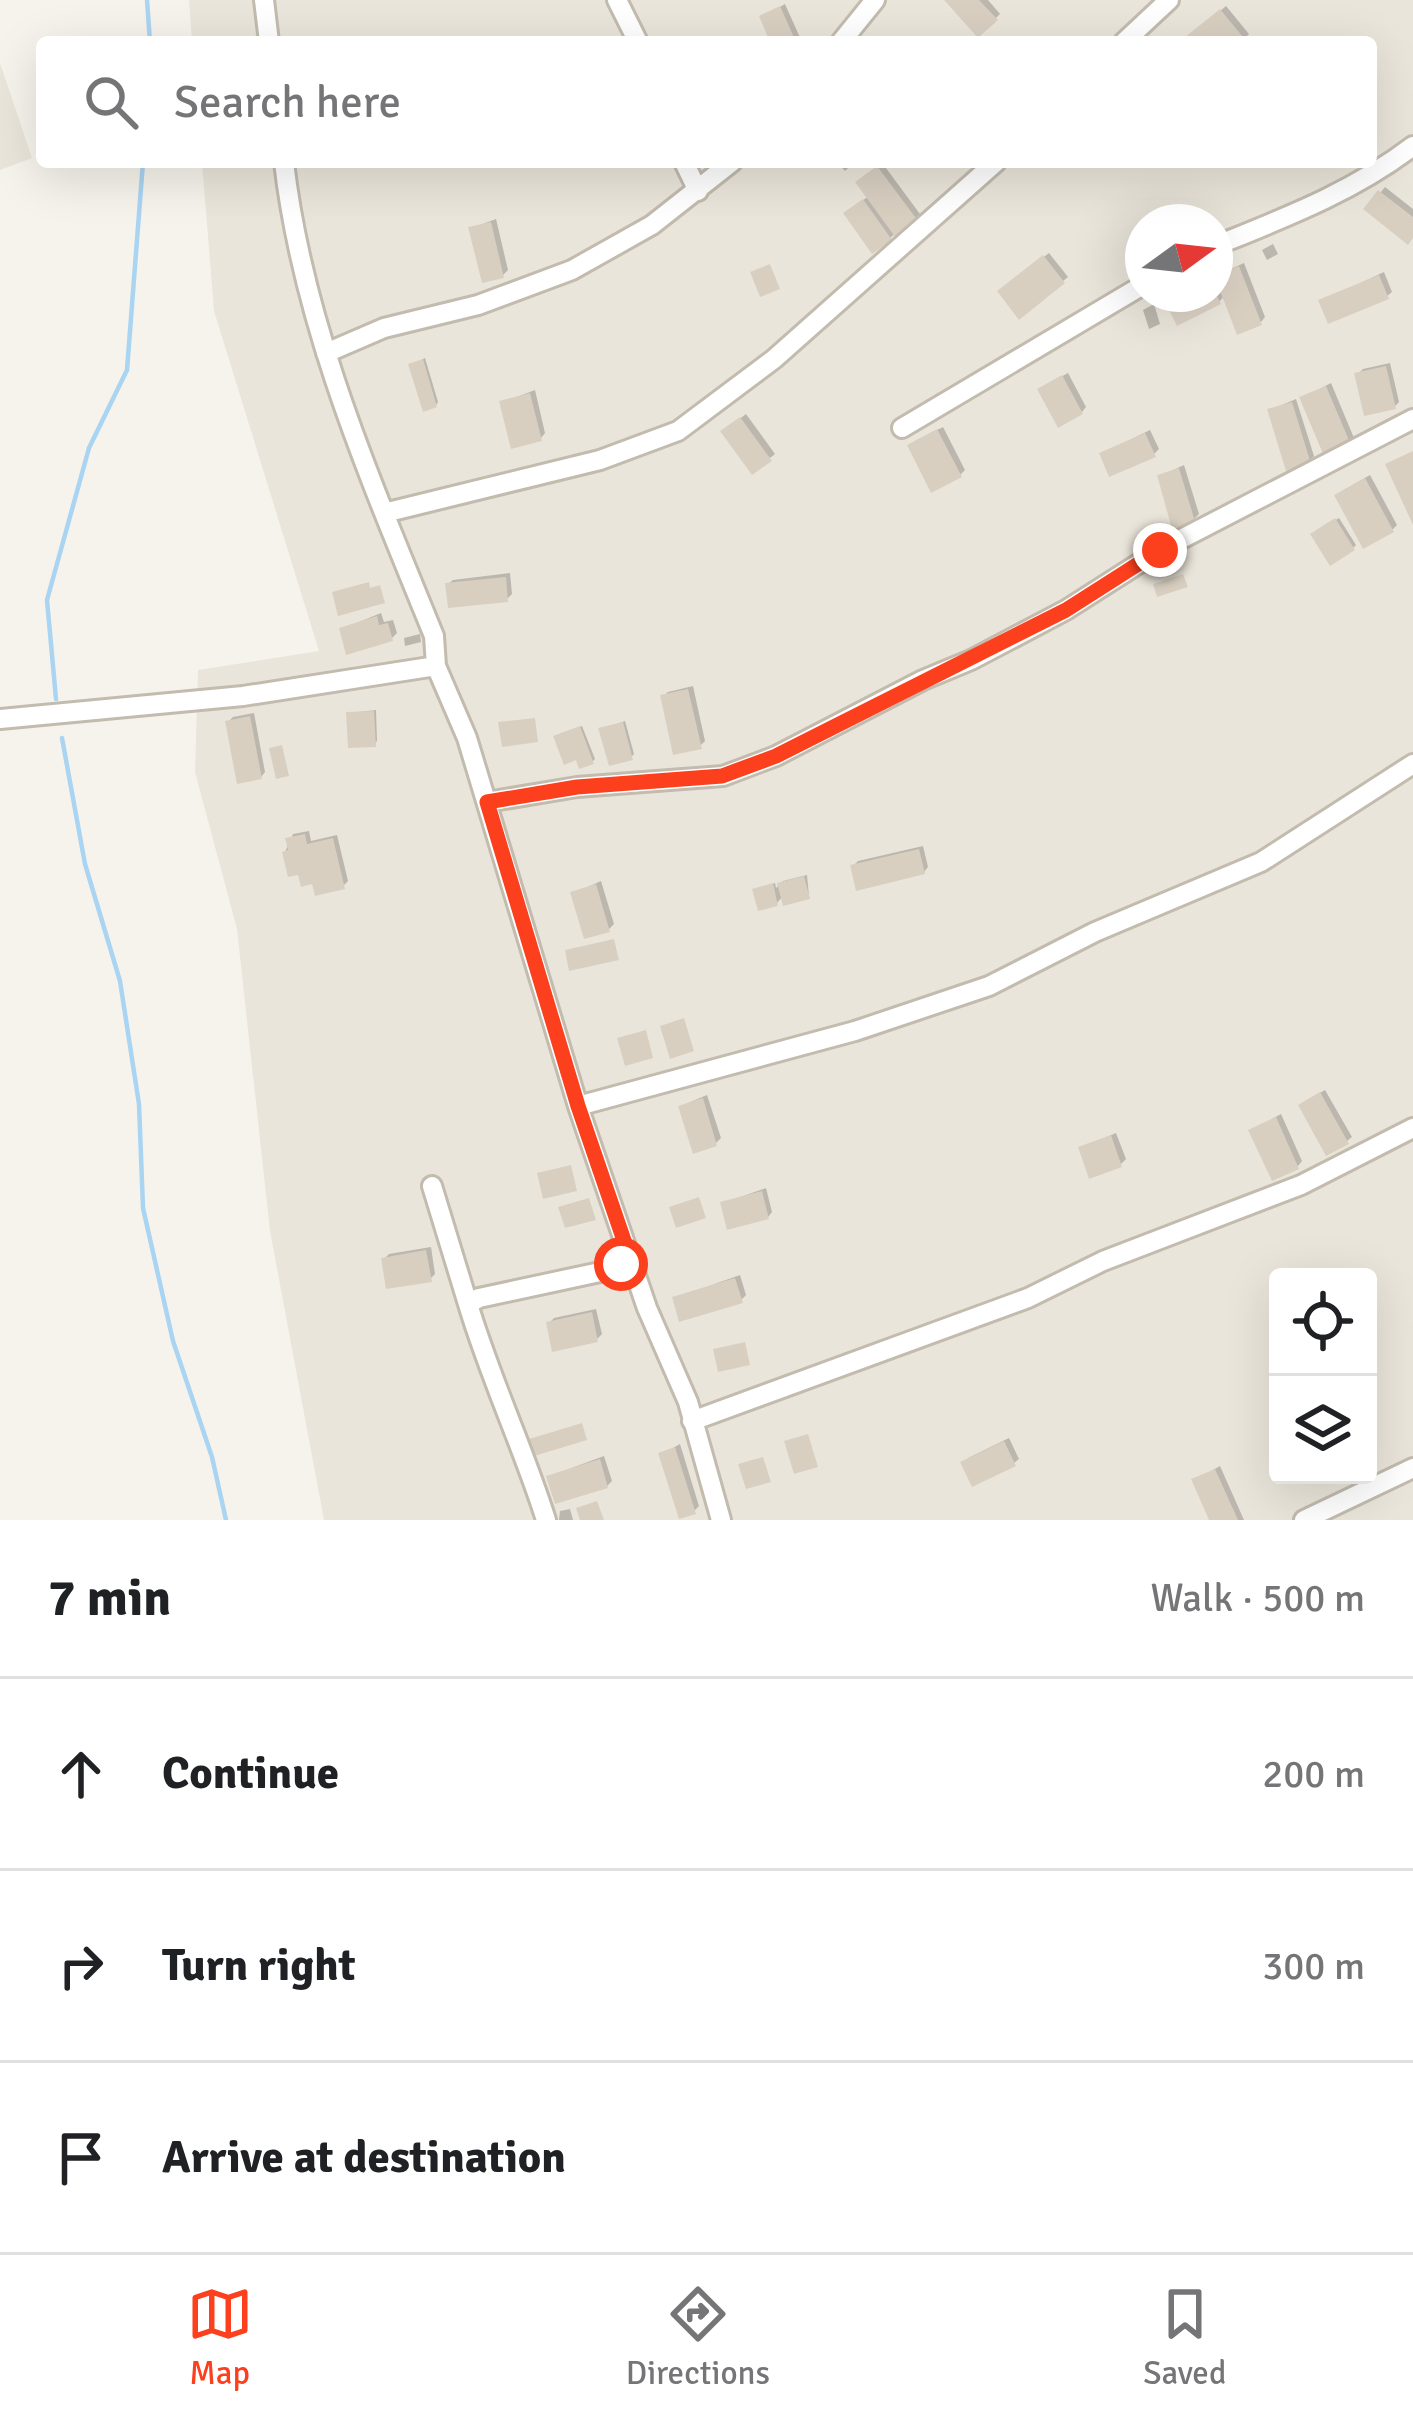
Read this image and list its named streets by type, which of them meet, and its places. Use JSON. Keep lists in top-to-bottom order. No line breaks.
{"north":"right","page":{"search":"Search here","heading":["7 min","Walk · 500 m"],"list":[["Continue","200 m"],["Turn right","300 m"],"Arrive at destination"],"nav":["Map","Directions","Saved"]}}
